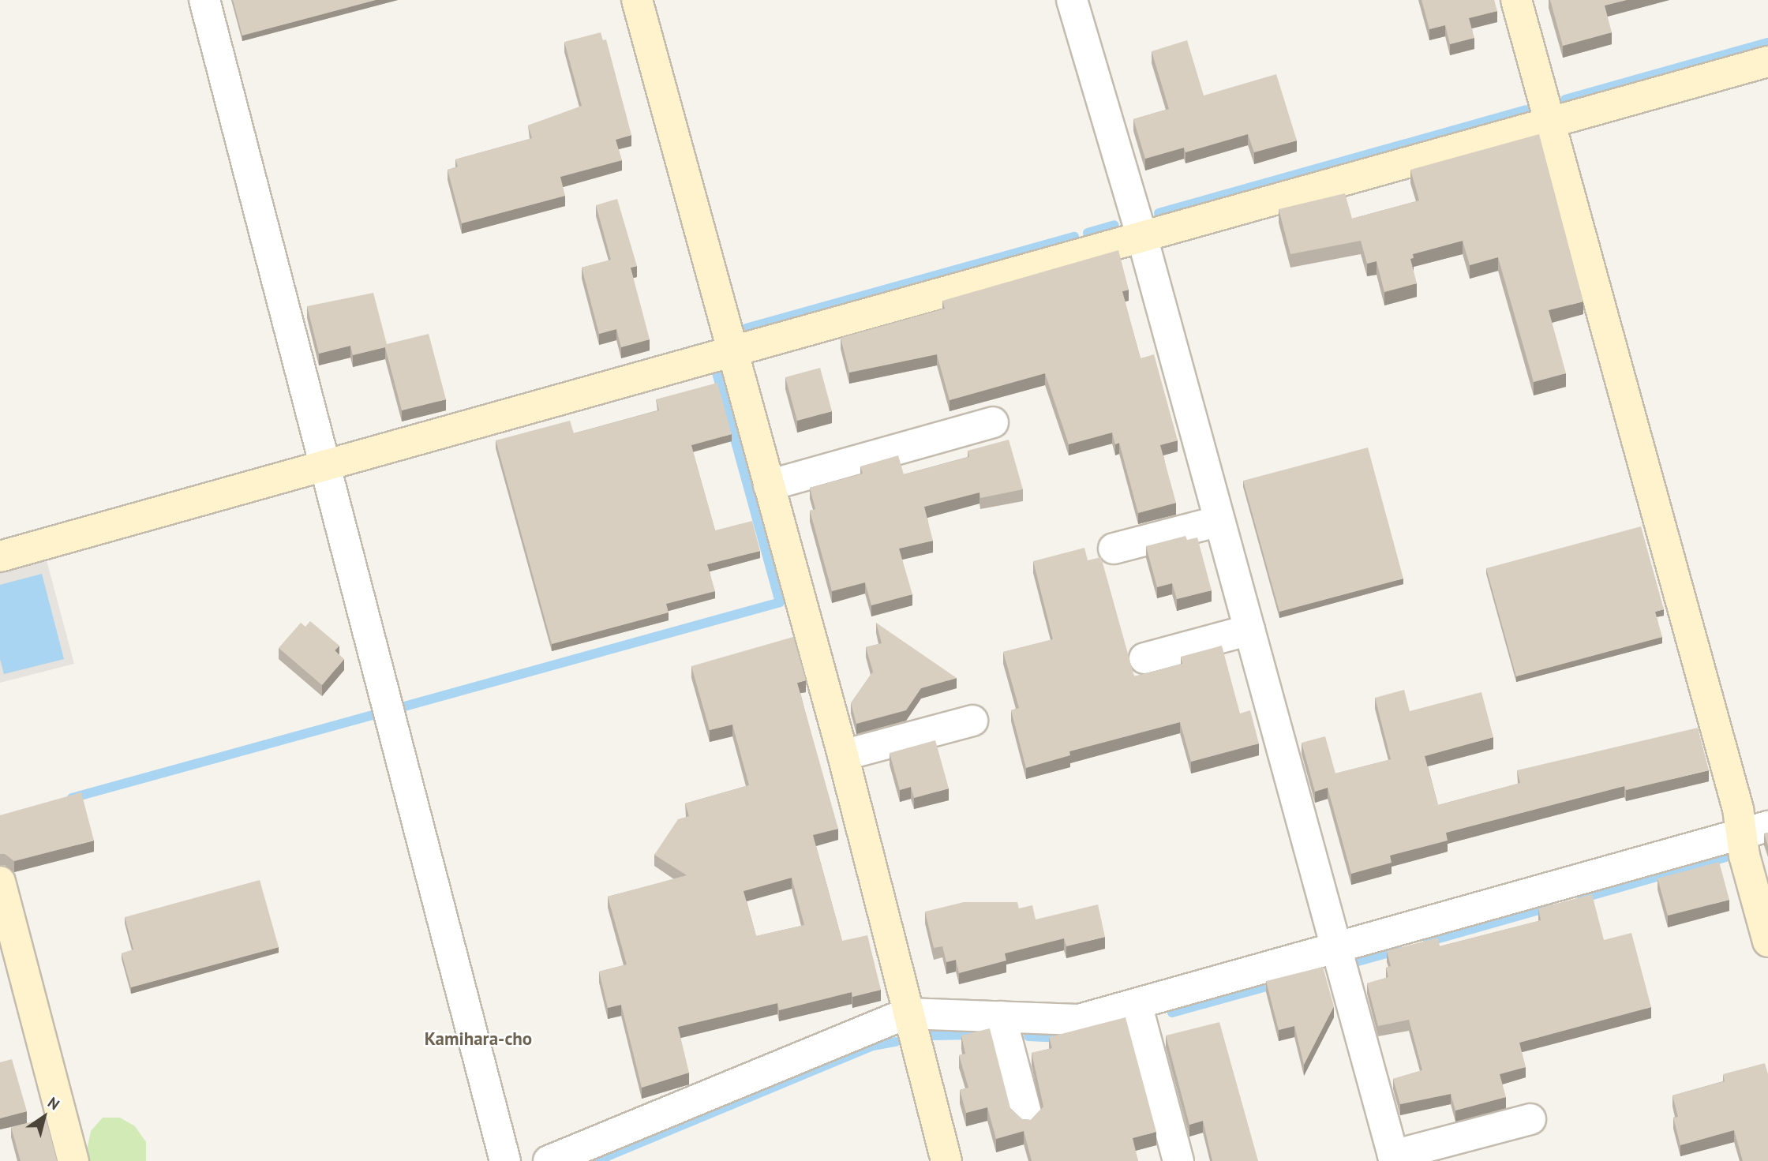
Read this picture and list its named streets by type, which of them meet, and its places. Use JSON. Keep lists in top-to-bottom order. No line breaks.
{"districts":["Kamihara-cho"],"north":"top right"}
